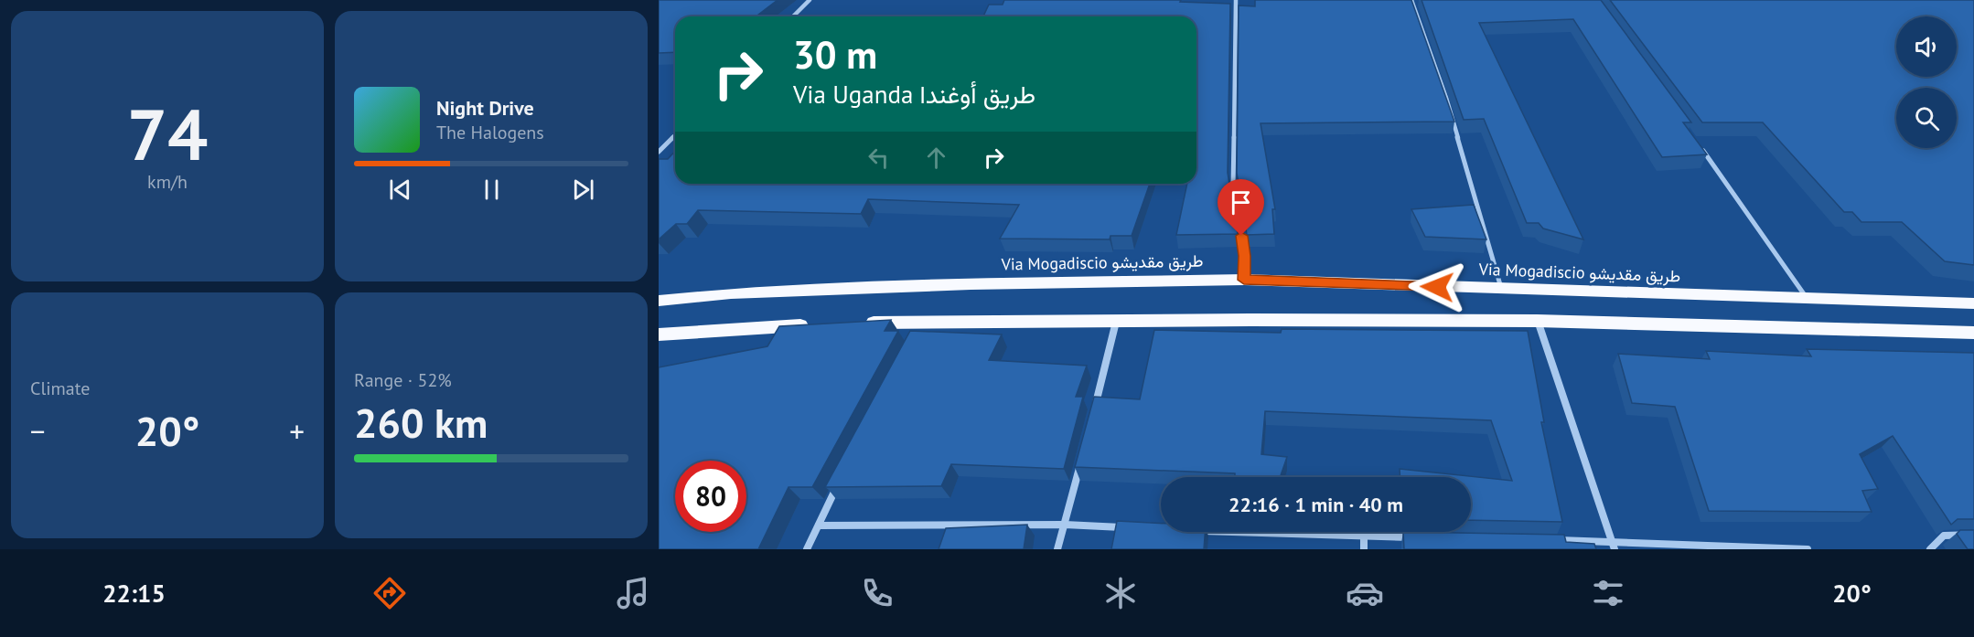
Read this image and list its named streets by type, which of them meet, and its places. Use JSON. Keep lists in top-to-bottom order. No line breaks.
{"streets":{"highway":["Via Mogadiscio طريق مقديشو"]},"page":{"tile":[["74","km/h"],"Climate",["Range · 52%","260 km"]],"turn":["30 m","Via Uganda طريق أوغندا"],"song":["Night Drive","The Halogens"],"heat":["−","20°","+"],"limit":"80","trip":"22:16 · 1 min · 40 m","tabs":["22:15","20°"]}}
